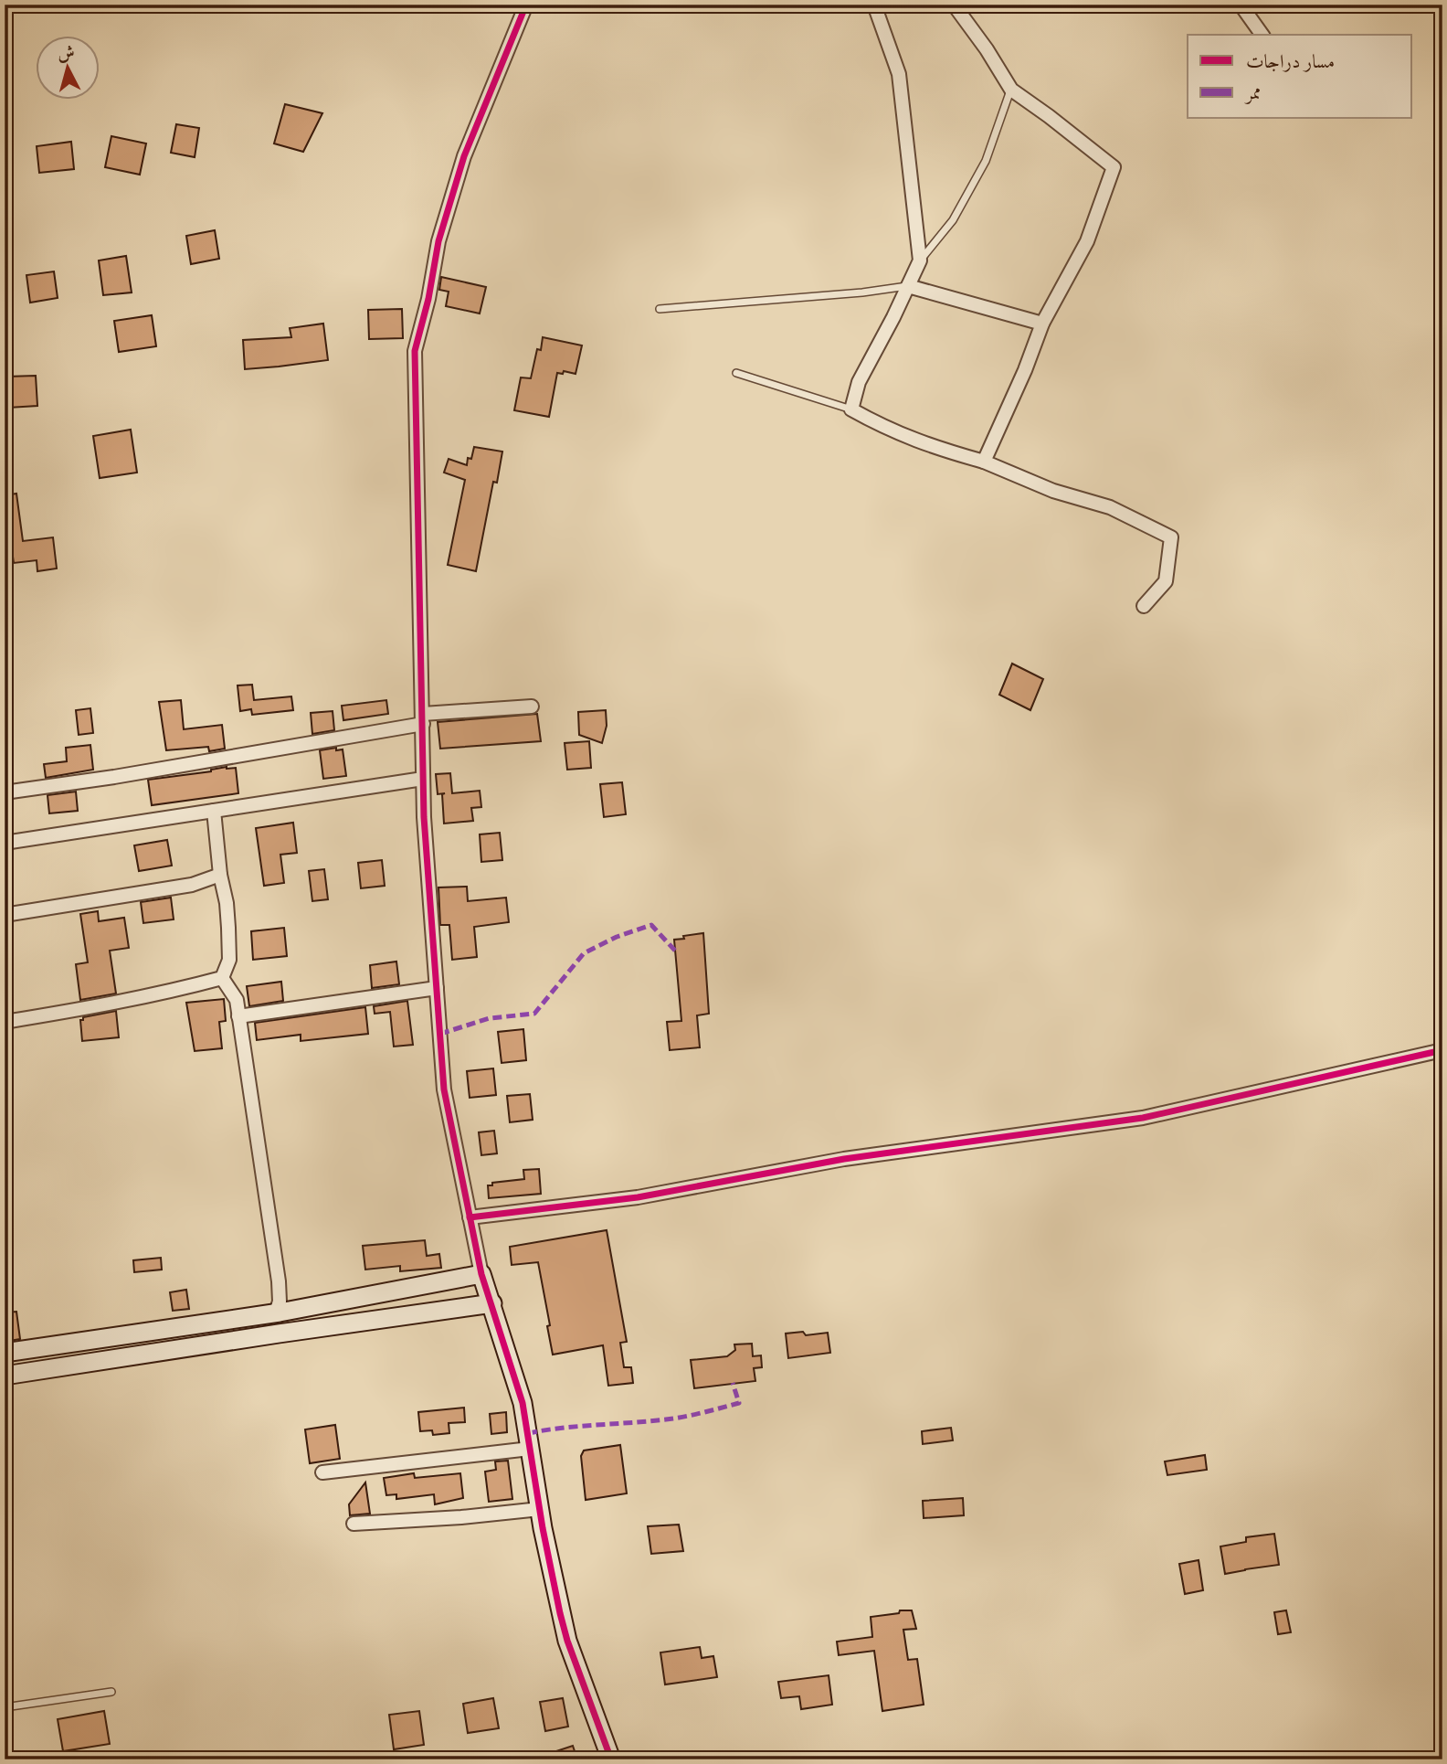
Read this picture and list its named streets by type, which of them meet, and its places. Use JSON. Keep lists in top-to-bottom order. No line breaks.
{"legend":["مسار دراجات","ممر"],"north":"top"}
